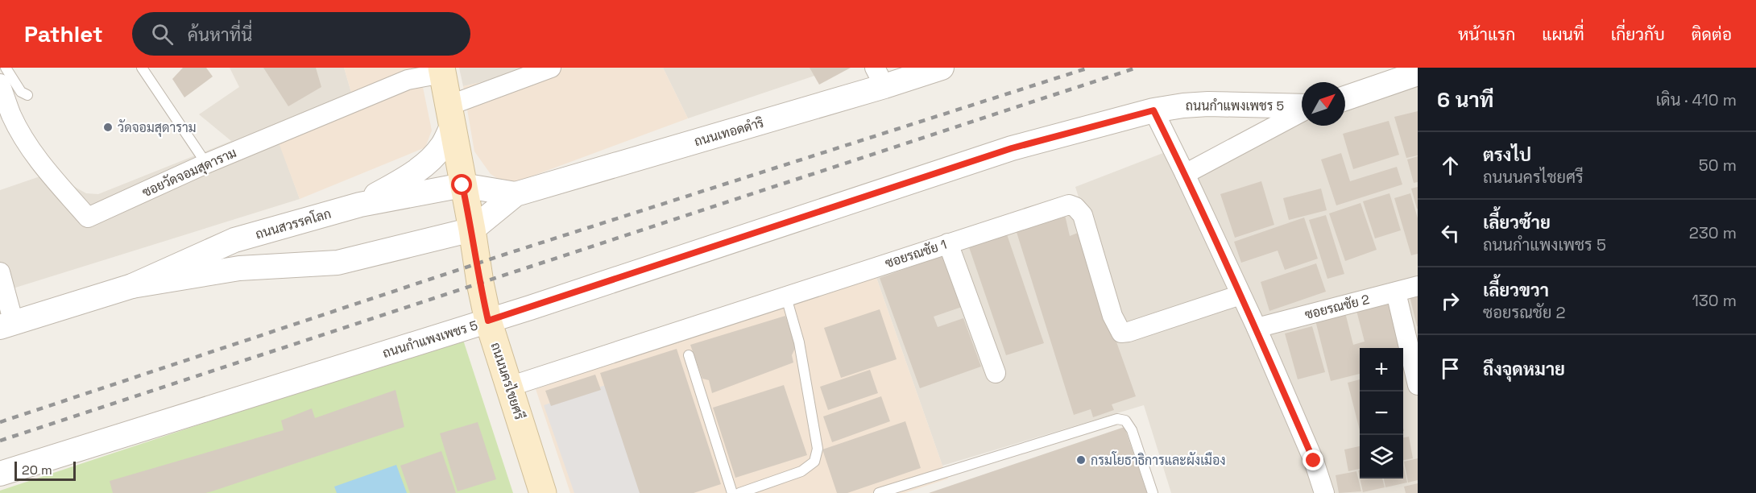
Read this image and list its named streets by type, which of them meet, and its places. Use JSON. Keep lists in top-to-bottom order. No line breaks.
{"streets":{"main road":["ถนนนครไชยศรี"],"street":["ถนนกำแพงเพชร 5","ถนนเทอดดำริ","ซอยวัดจอมสุดาราม","ถนนสวรรคโลก","ซอยรณชัย 1","ซอยรณชัย 2"]},"crossings":[["ถนนกำแพงเพชร 5","ถนนนครไชยศรี"],["ถนนเทอดดำริ","ถนนสวรรคโลก"],["ถนนเทอดดำริ","ถนนนครไชยศรี"],["ซอยวัดจอมสุดาราม","ถนนนครไชยศรี"],["ถนนสวรรคโลก","ถนนนครไชยศรี"],["ซอยรณชัย 1","ถนนนครไชยศรี"]],"places":["วัดจอมสุดาราม","กรมโยธาธิการและผังเมือง"],"scale_bar":"20 m","north":"top right","page":{"header":"Pathlet","search":"ค้นหาที่นี่","nav":["หน้าแรก","แผนที่","เกี่ยวกับ","ติดต่อ"],"heading":["6 นาที","เดิน · 410 m"],"list":[["ตรงไป","ถนนนครไชยศรี","50 m"],["เลี้ยวซ้าย","ถนนกำแพงเพชร 5","230 m"],["เลี้ยวขวา","ซอยรณชัย 2","130 m"],"ถึงจุดหมาย"],"map_buttons":["+","−"],"scale":"20 m"}}
